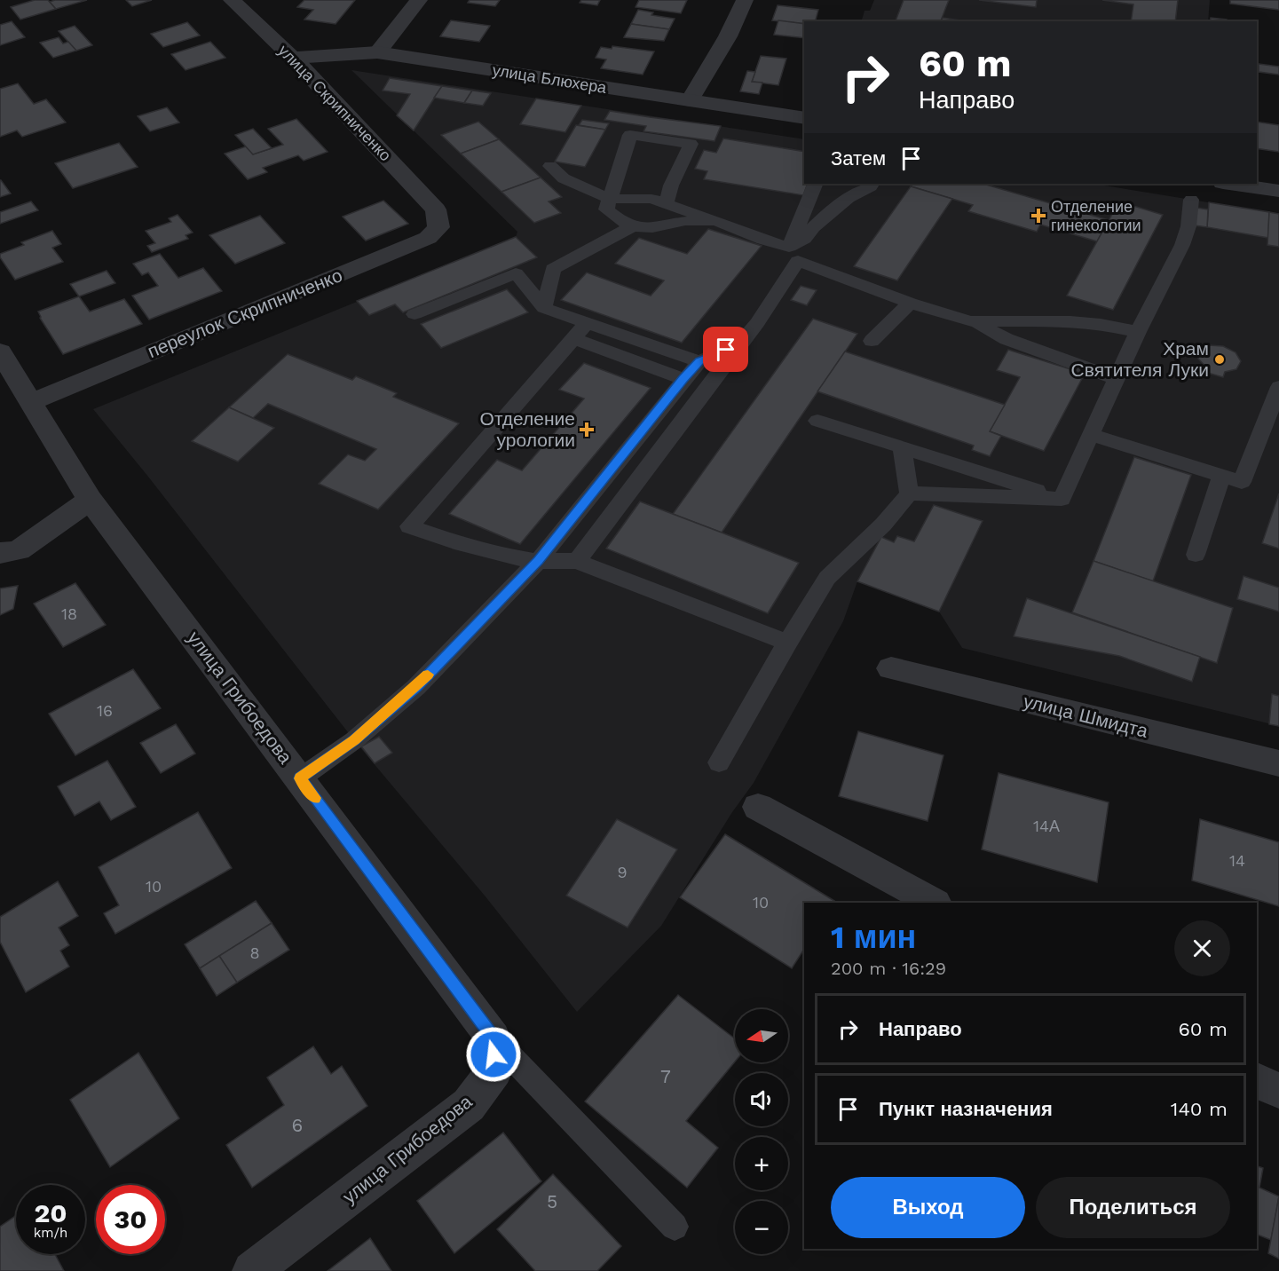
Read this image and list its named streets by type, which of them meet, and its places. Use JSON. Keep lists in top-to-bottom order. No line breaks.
{"streets":{"street":["улица Блюхера","улица Скрипниченко","переулок Скрипниченко","улица Грибоедова","улица Шмидта"]},"crossings":[["улица Блюхера","улица Скрипниченко"],["улица Скрипниченко","переулок Скрипниченко"],["переулок Скрипниченко","улица Грибоедова"]],"places":{"health":["Отделение гинекологии","Отделение урологии"],"other":["Храм Святителя Луки"]},"house_numbers":["18","16","14А","14","9","10","10","8","7","6","5"],"north":"left","page":{"turn":["60 m","Направо"],"then":"Затем","heading":["1 мин","200 m · 16:29"],"list":[{"name":"Направо","value":"60 m"},{"name":"Пункт назначения","value":"140 m"}],"map_buttons":["+","−"],"buttons":["Выход","Поделиться"],"speed":"20 km/h","limit":"30"}}
